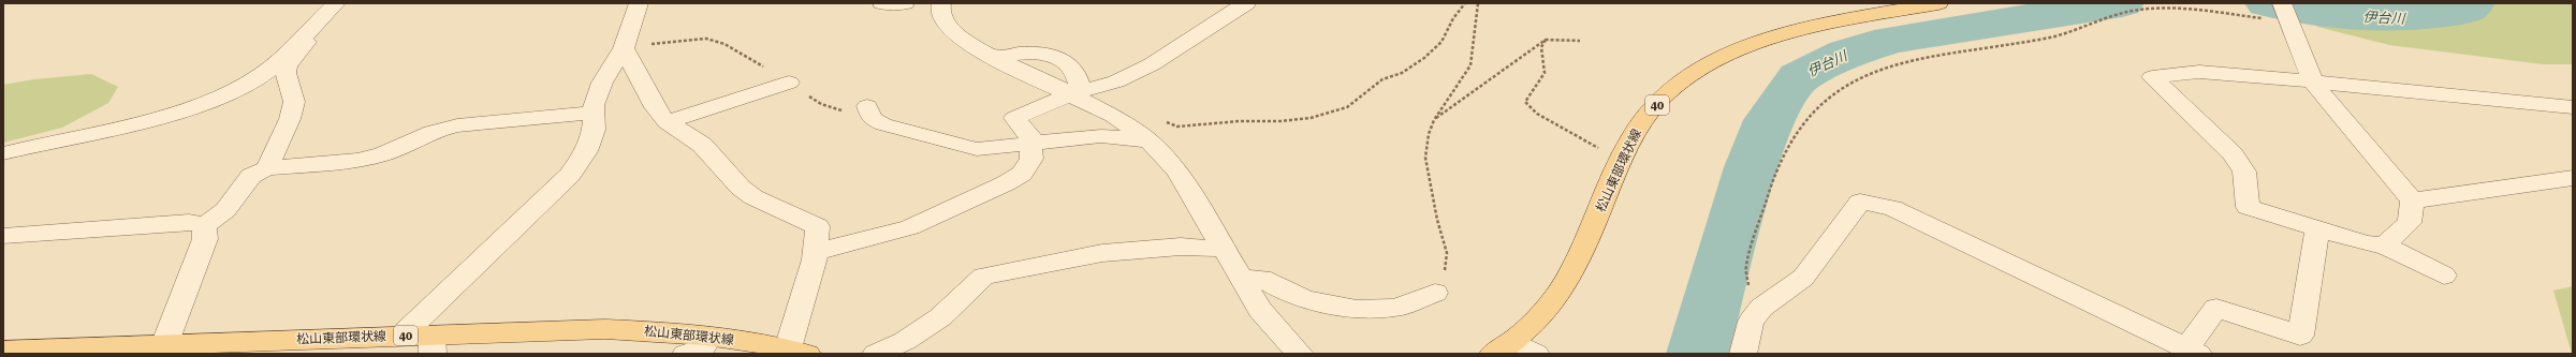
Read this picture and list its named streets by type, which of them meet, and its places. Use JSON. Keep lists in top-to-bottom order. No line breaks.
{"streets":{"main road":["40","松山東部環状線"]},"water":["伊台川"]}
